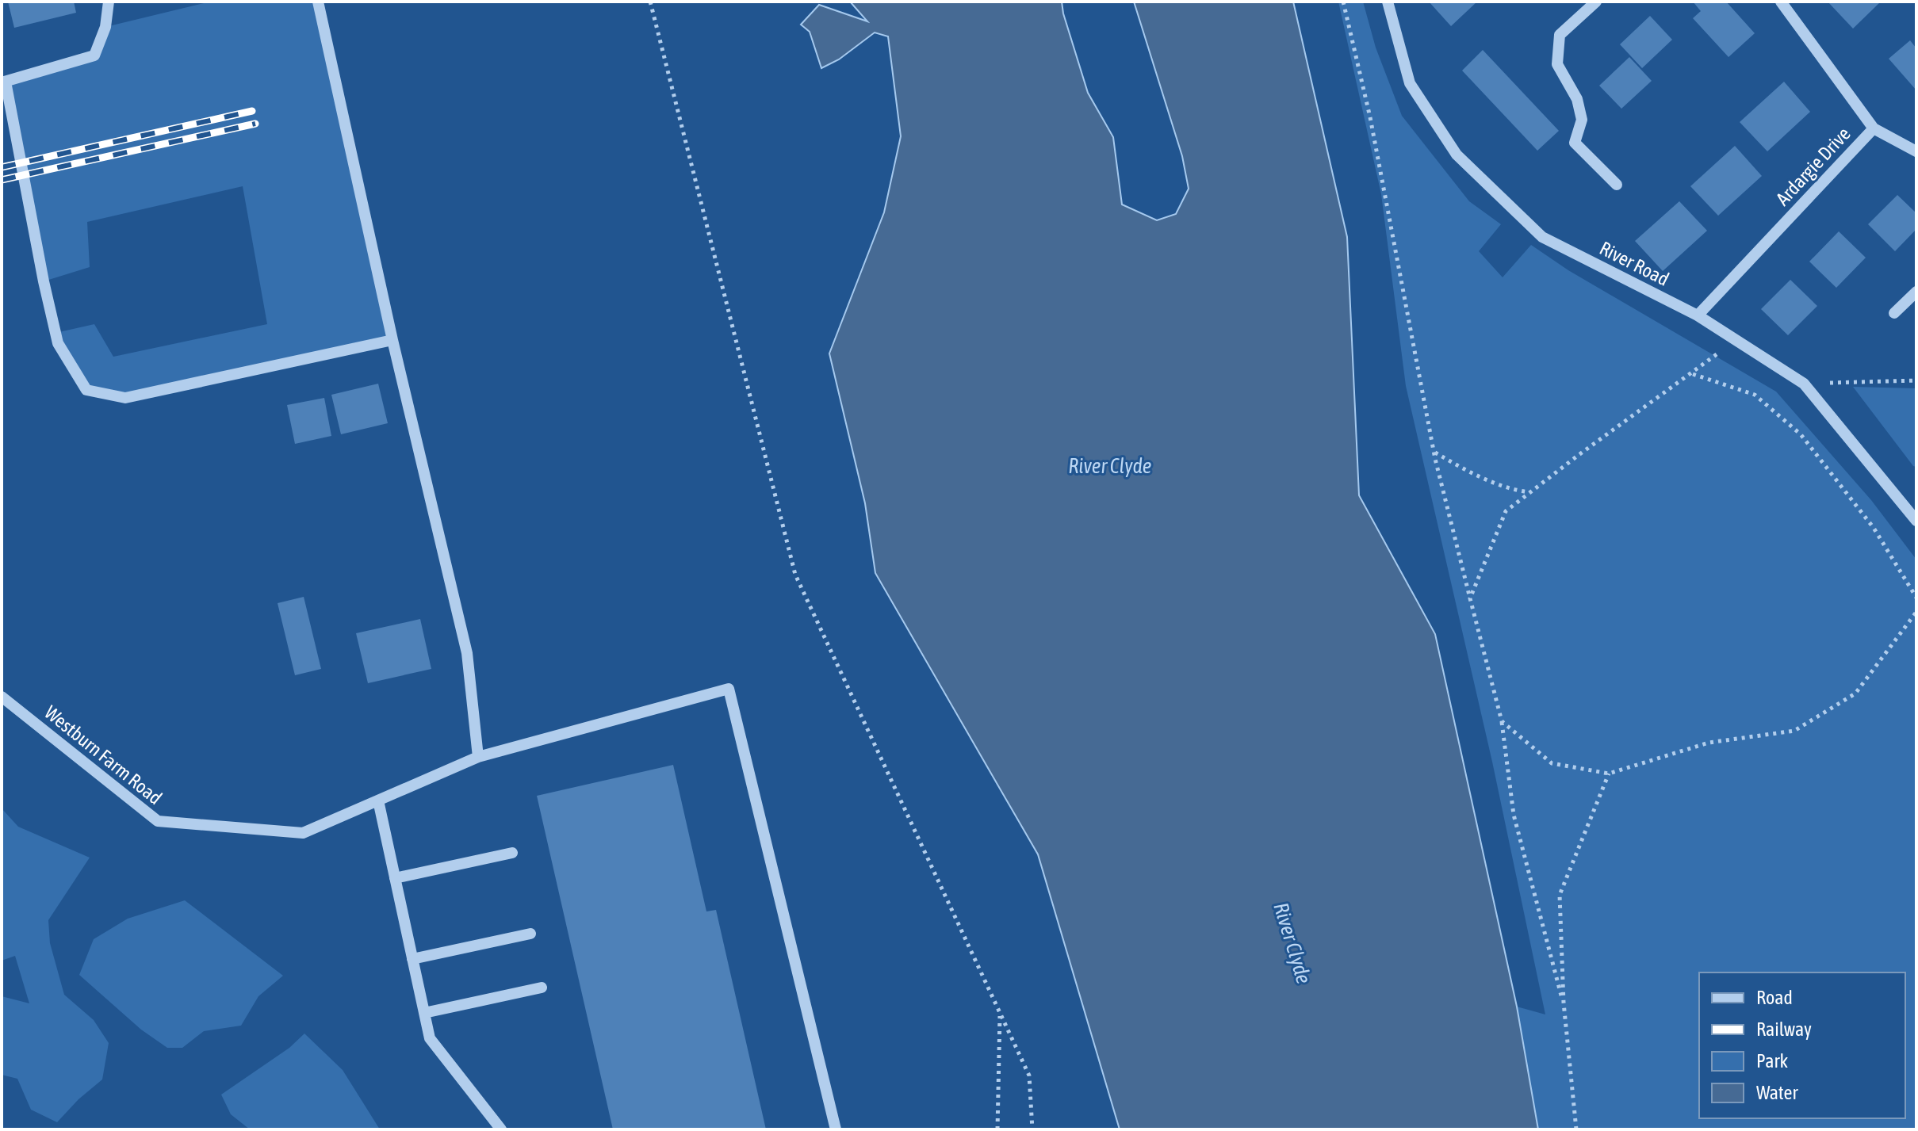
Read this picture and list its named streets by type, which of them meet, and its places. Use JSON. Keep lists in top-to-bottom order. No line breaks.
{"streets":{"street":["Ardargie Drive","River Road","Westburn Farm Road"]},"crossings":[["Ardargie Drive","River Road"]],"water":["River Clyde"],"legend":["Road","Railway","Park","Water"]}
